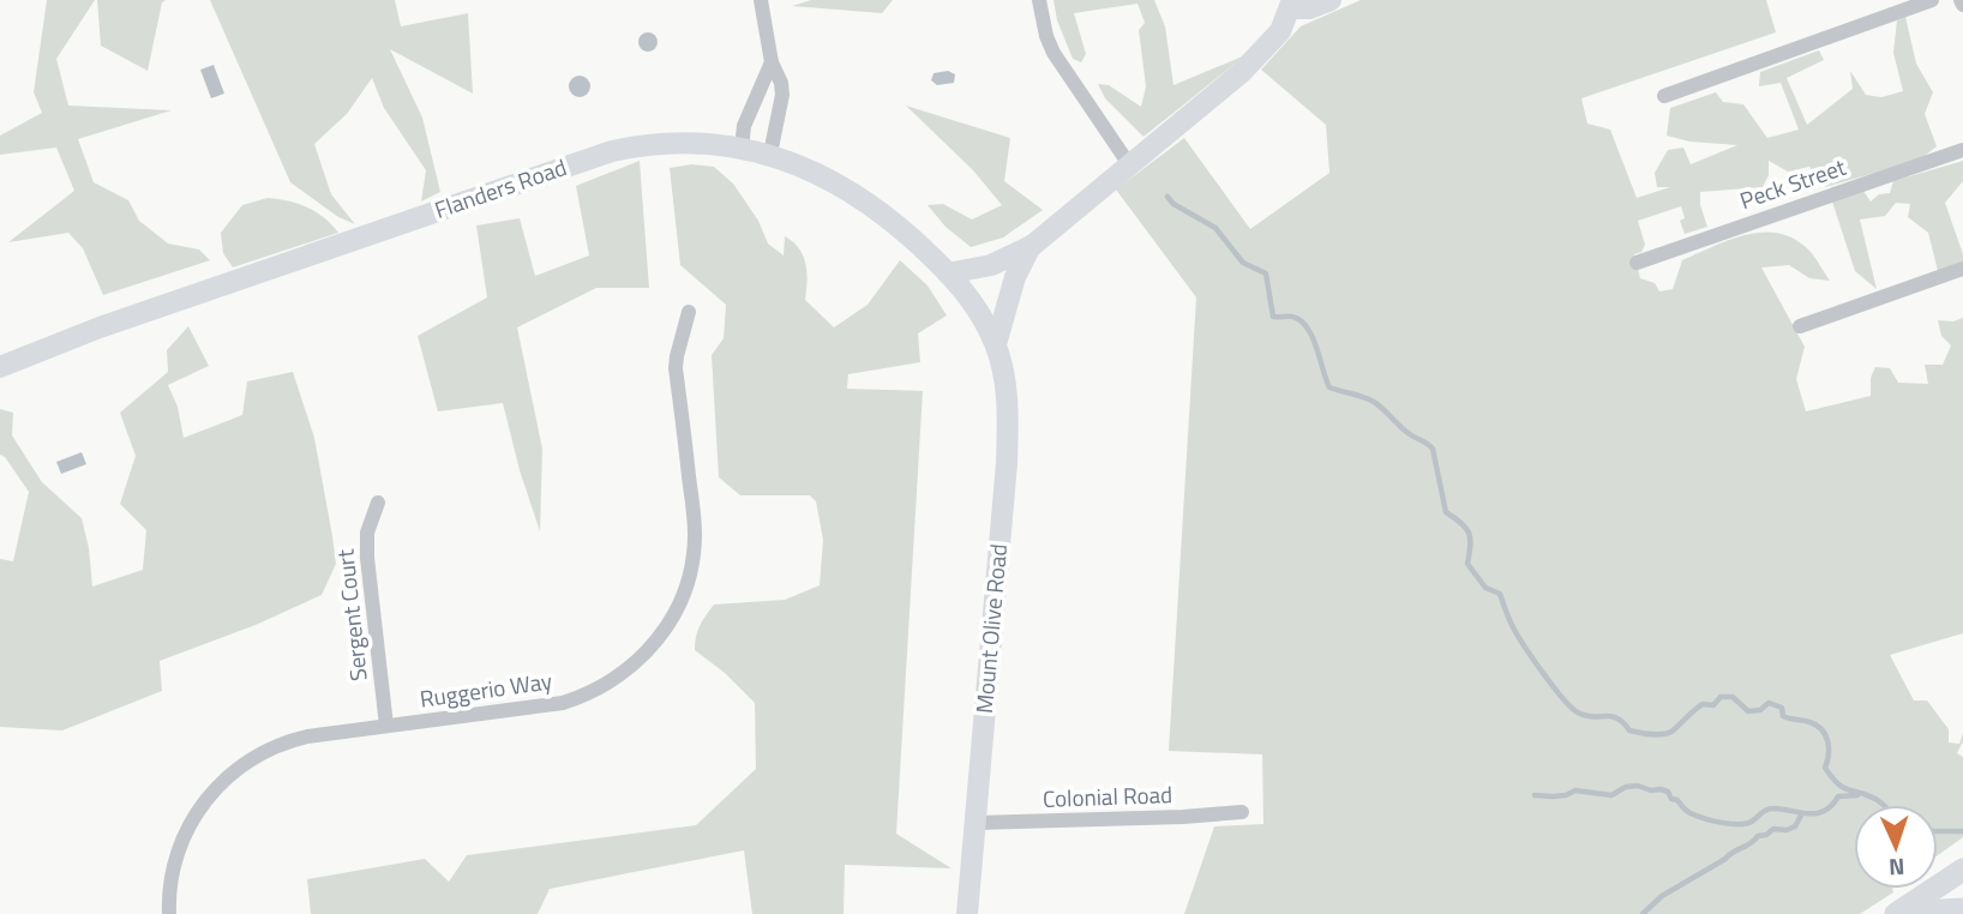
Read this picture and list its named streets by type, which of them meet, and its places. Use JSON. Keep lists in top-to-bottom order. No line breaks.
{"streets":{"main road":["Flanders Road","Mount Olive Road"],"street":["Peck Street","Sergent Court","Ruggerio Way","Colonial Road"]},"crossings":[["Flanders Road","Mount Olive Road"],["Sergent Court","Ruggerio Way"],["Mount Olive Road","Colonial Road"]],"north":"bottom"}
